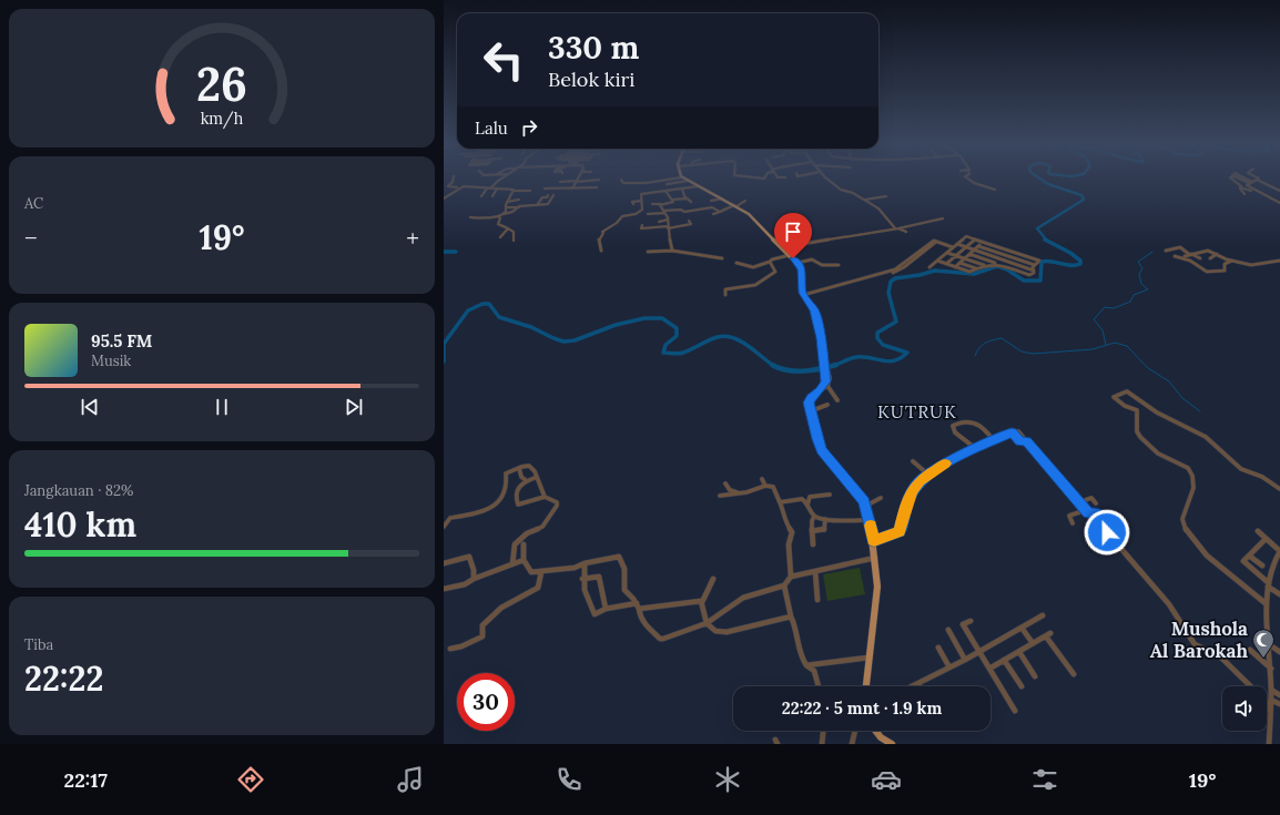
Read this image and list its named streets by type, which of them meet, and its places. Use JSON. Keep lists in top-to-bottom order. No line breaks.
{"districts":["KUTRUK"],"places":{"mosque":["Mushola Al Barokah"]},"page":{"turn":["330 m","Belok kiri"],"then":"Lalu","tile":["AC",["Jangkauan · 82%","410 km"],["Tiba","22:22"]],"heat":["−","19°","+"],"song":["95.5 FM","Musik"],"limit":"30","trip":"22:22 · 5 mnt · 1.9 km","tabs":["22:17","19°"],"gauge":["26","km/h"]}}
